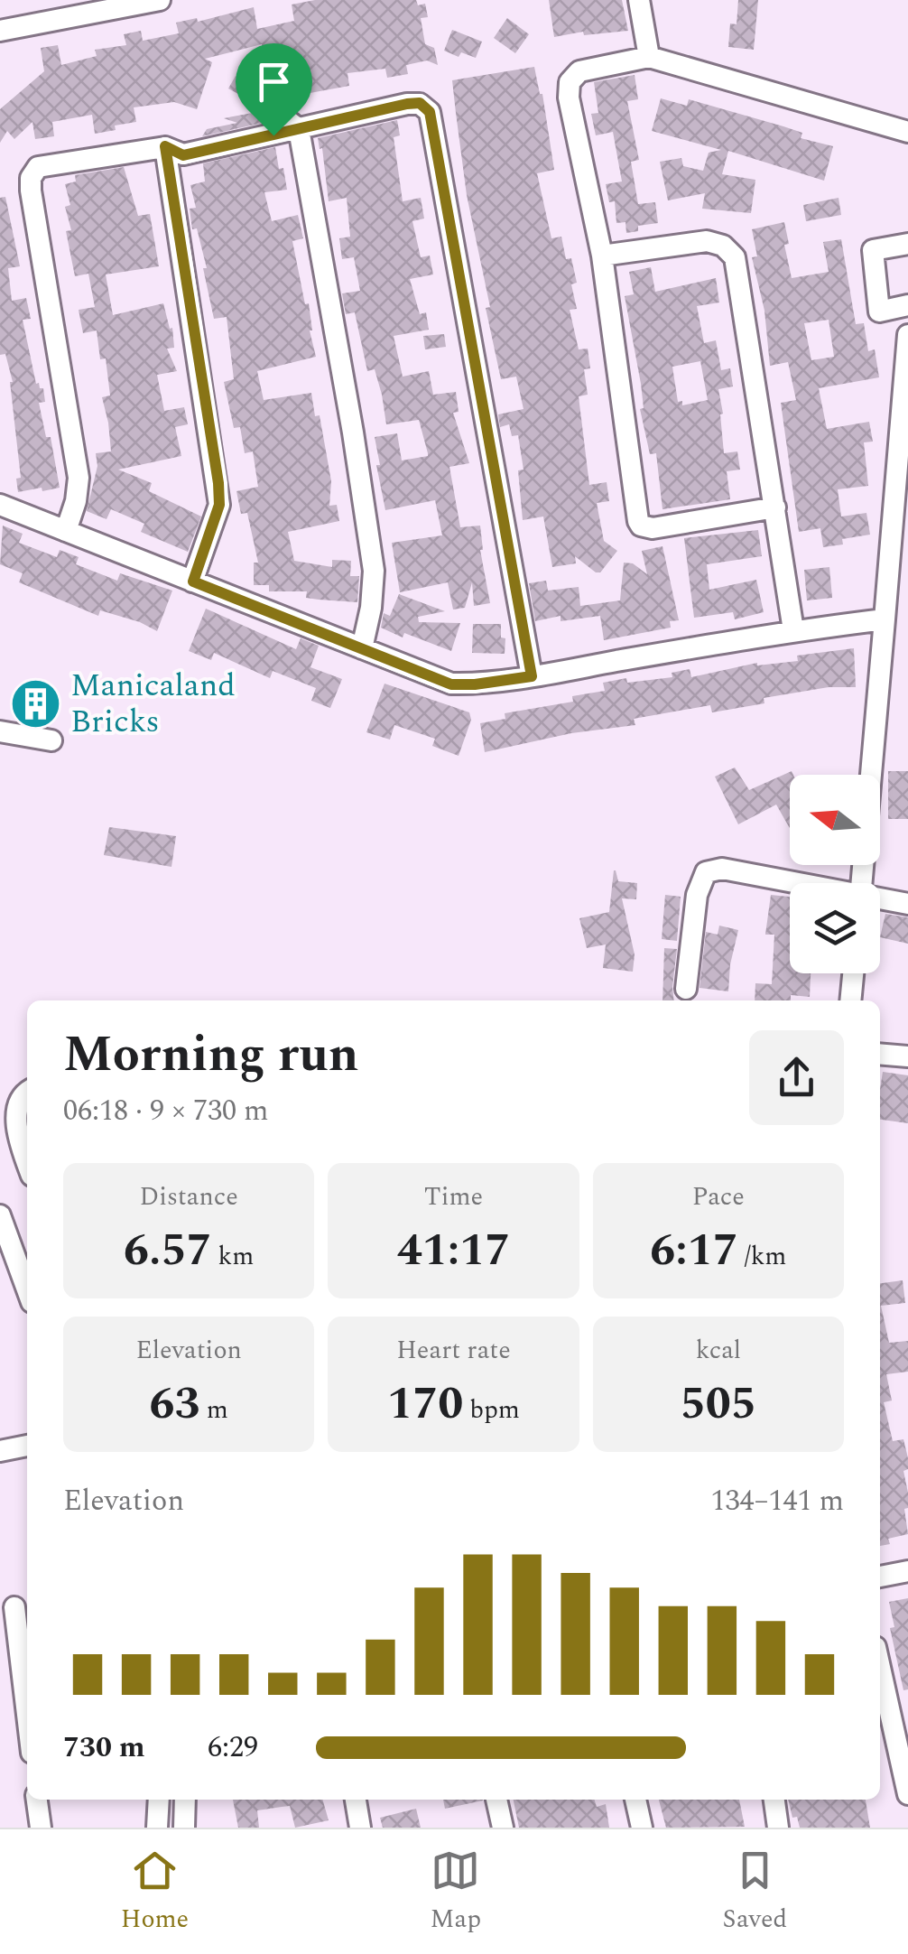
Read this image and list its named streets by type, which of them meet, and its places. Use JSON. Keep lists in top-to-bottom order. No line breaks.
{"places":{"building":["Manicaland Bricks"]},"north":"left","page":{"heading":["Morning run","06:18 · 9 × 730 m"],"stats":[["Distance","6.57 km"],["Time","41:17"],["Pace","6:17 /km"],["Elevation","63 m"],["Heart rate","170 bpm"],["kcal","505"]],"chart":["Elevation","134–141 m"],"list":[{"name":"730 m","note":"6:29"}],"tabs":["Home","Map","Saved"]}}
